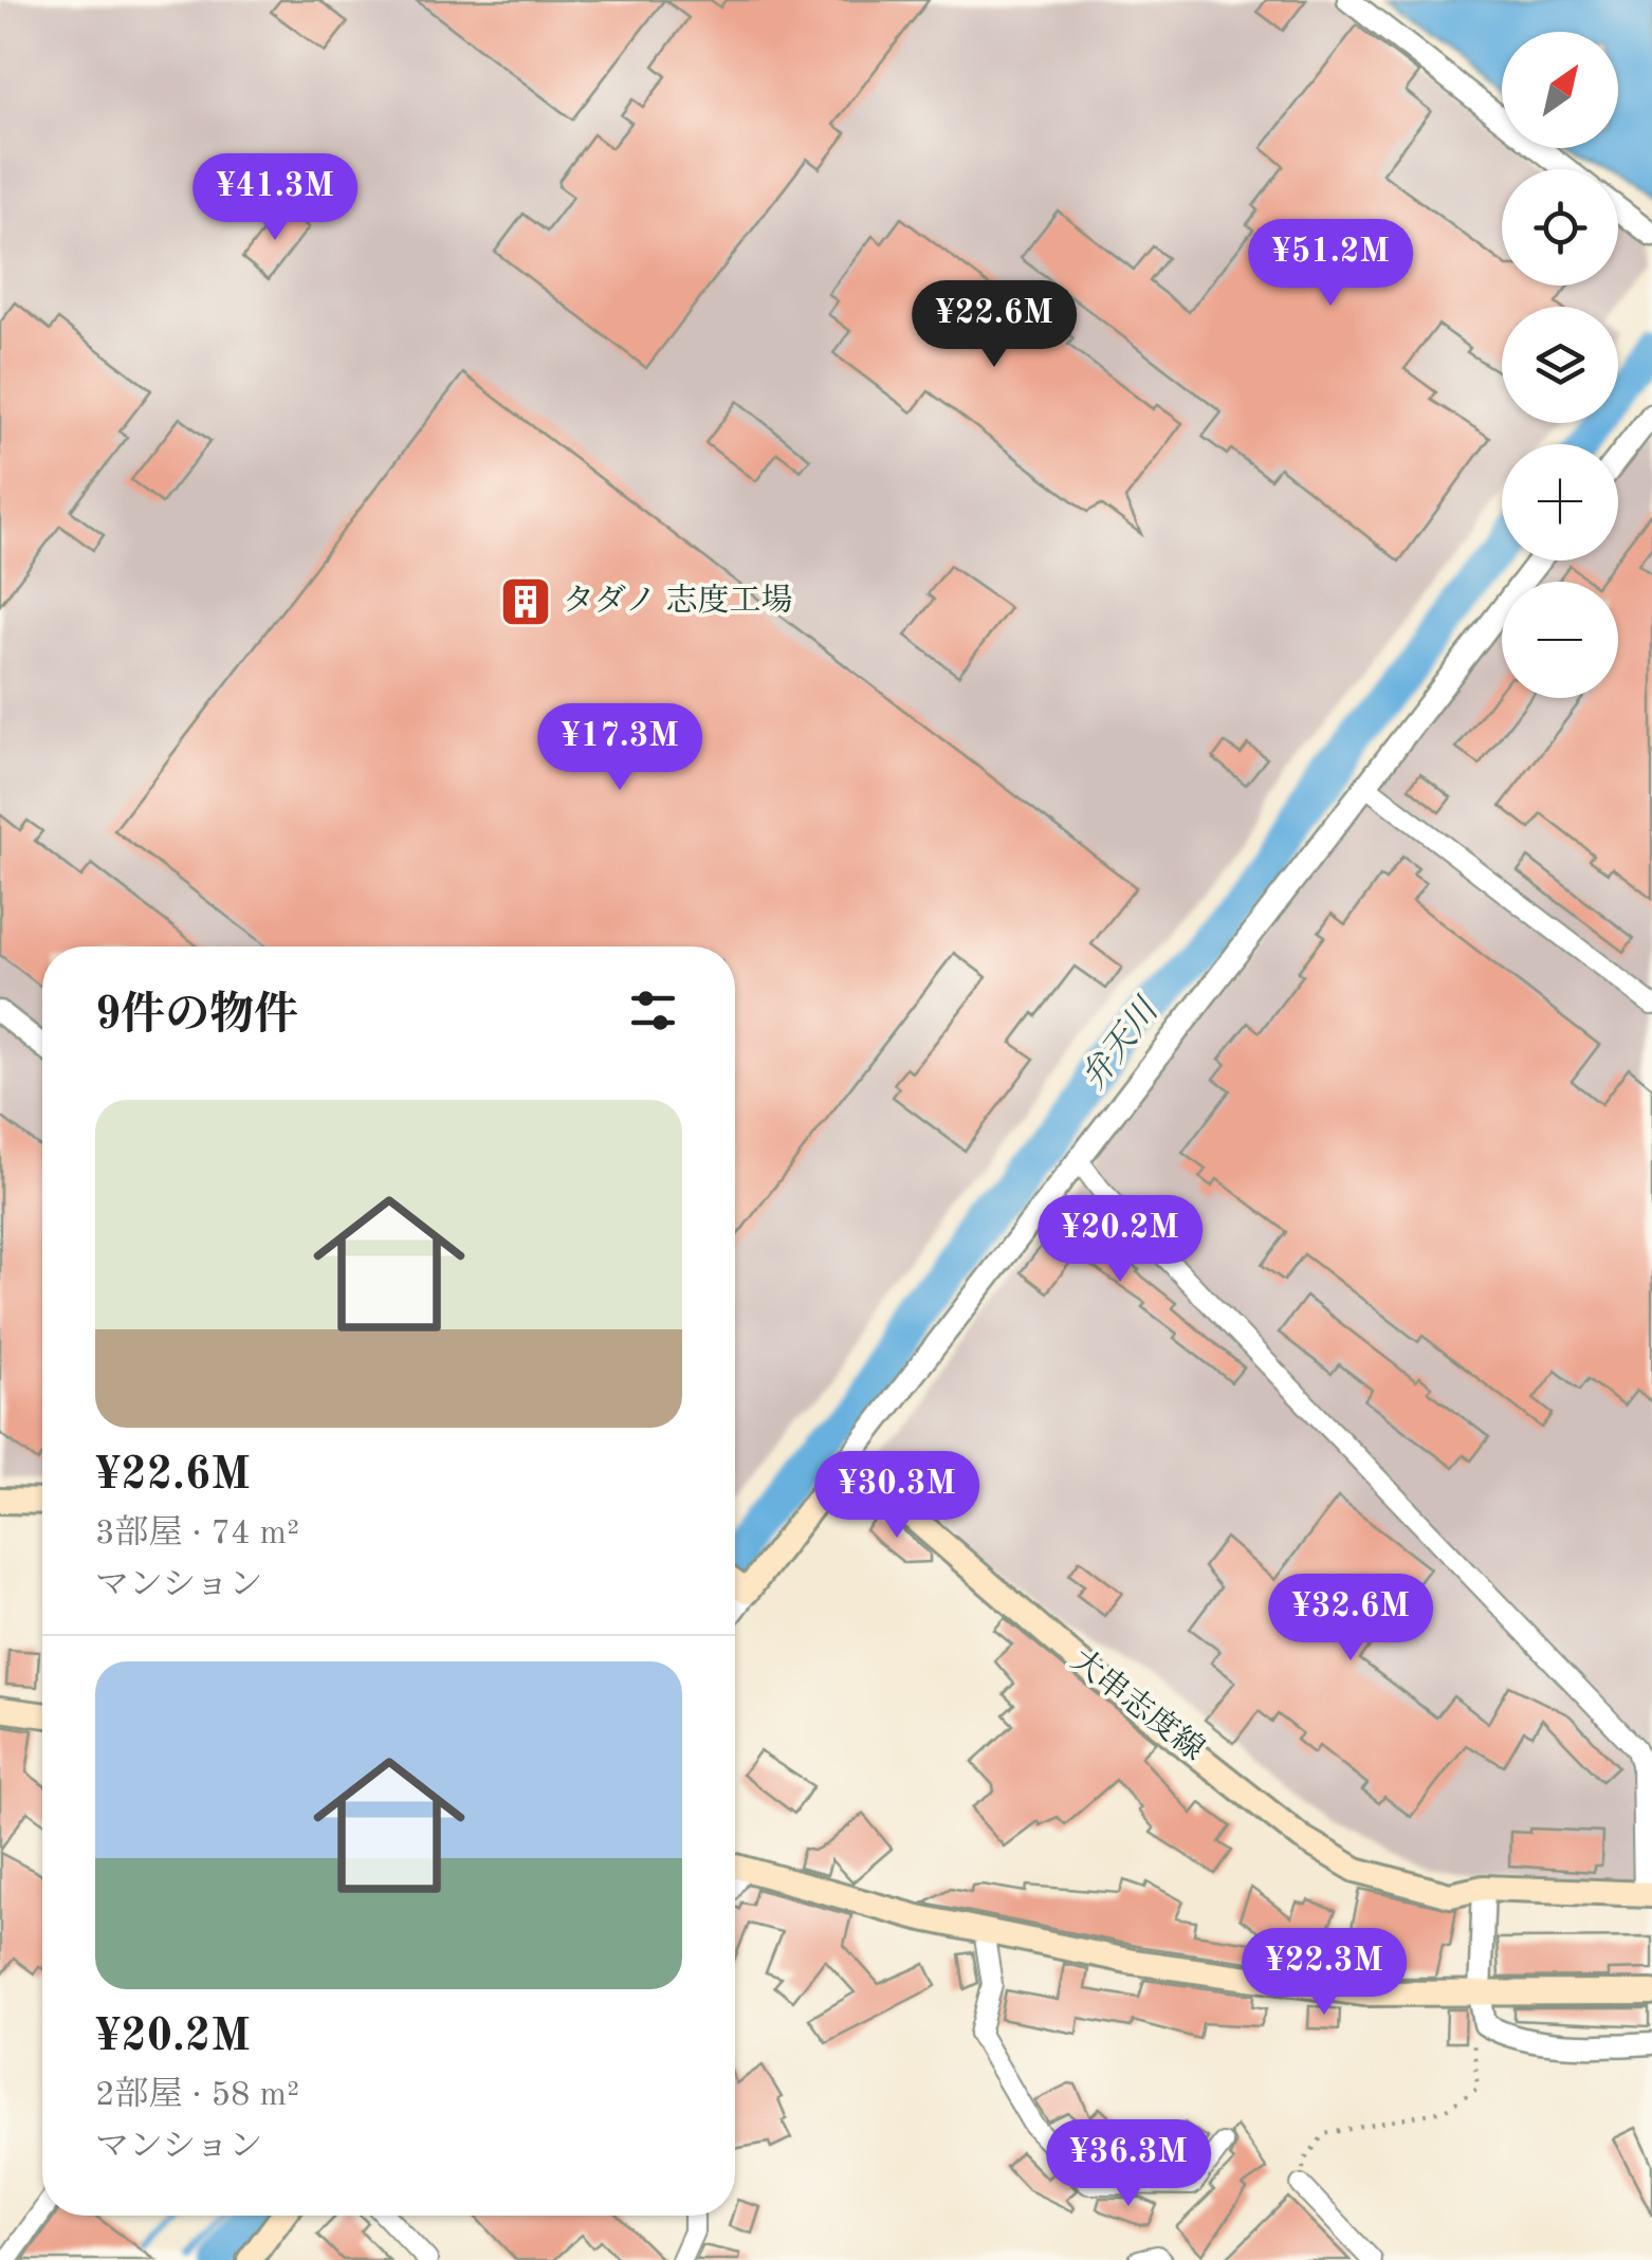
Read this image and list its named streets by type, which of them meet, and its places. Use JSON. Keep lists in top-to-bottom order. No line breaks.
{"streets":{"main road":["大串志度線"]},"water":["弁天川"],"places":{"building":["タダノ 志度工場"]},"north":"top right","page":{"map_buttons":["+","−"],"price":["¥41.3M","¥51.2M","¥22.6M","¥17.3M","¥20.2M","¥30.3M","¥32.6M","¥22.3M","¥36.3M"],"heading":"9件の物件","list":[{"name":"¥22.6M","note":"3部屋 · 74 m² · マンション"},{"name":"¥20.2M","note":"2部屋 · 58 m² · マンション"}]}}
